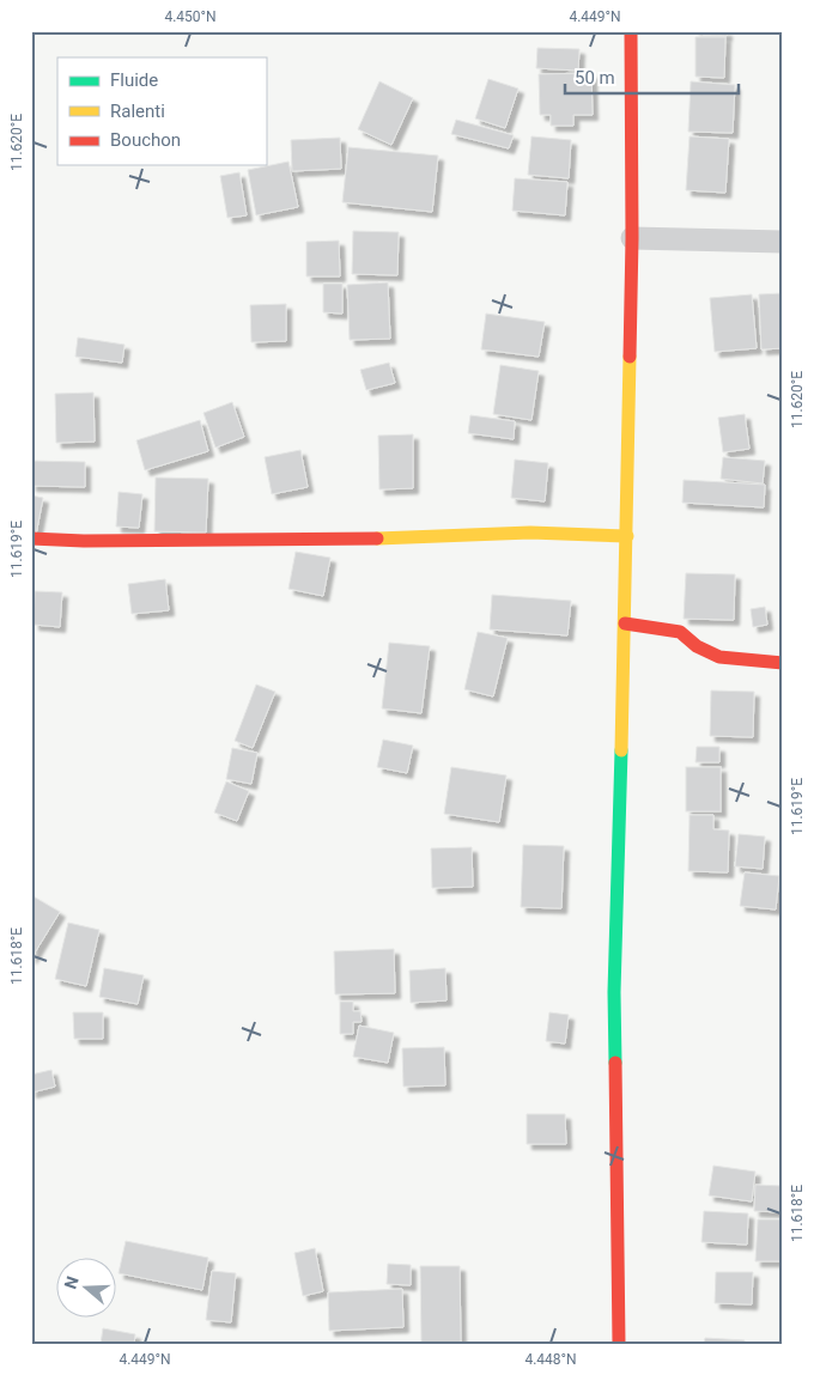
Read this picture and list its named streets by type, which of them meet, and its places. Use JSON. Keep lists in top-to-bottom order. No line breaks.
{"legend":["Fluide","Ralenti","Bouchon"],"scale_bar":"50 m","north":"left","coordinates":["4.450°N","4.449°N","11.620°E","11.619°E","11.618°E","4.448°N"]}
